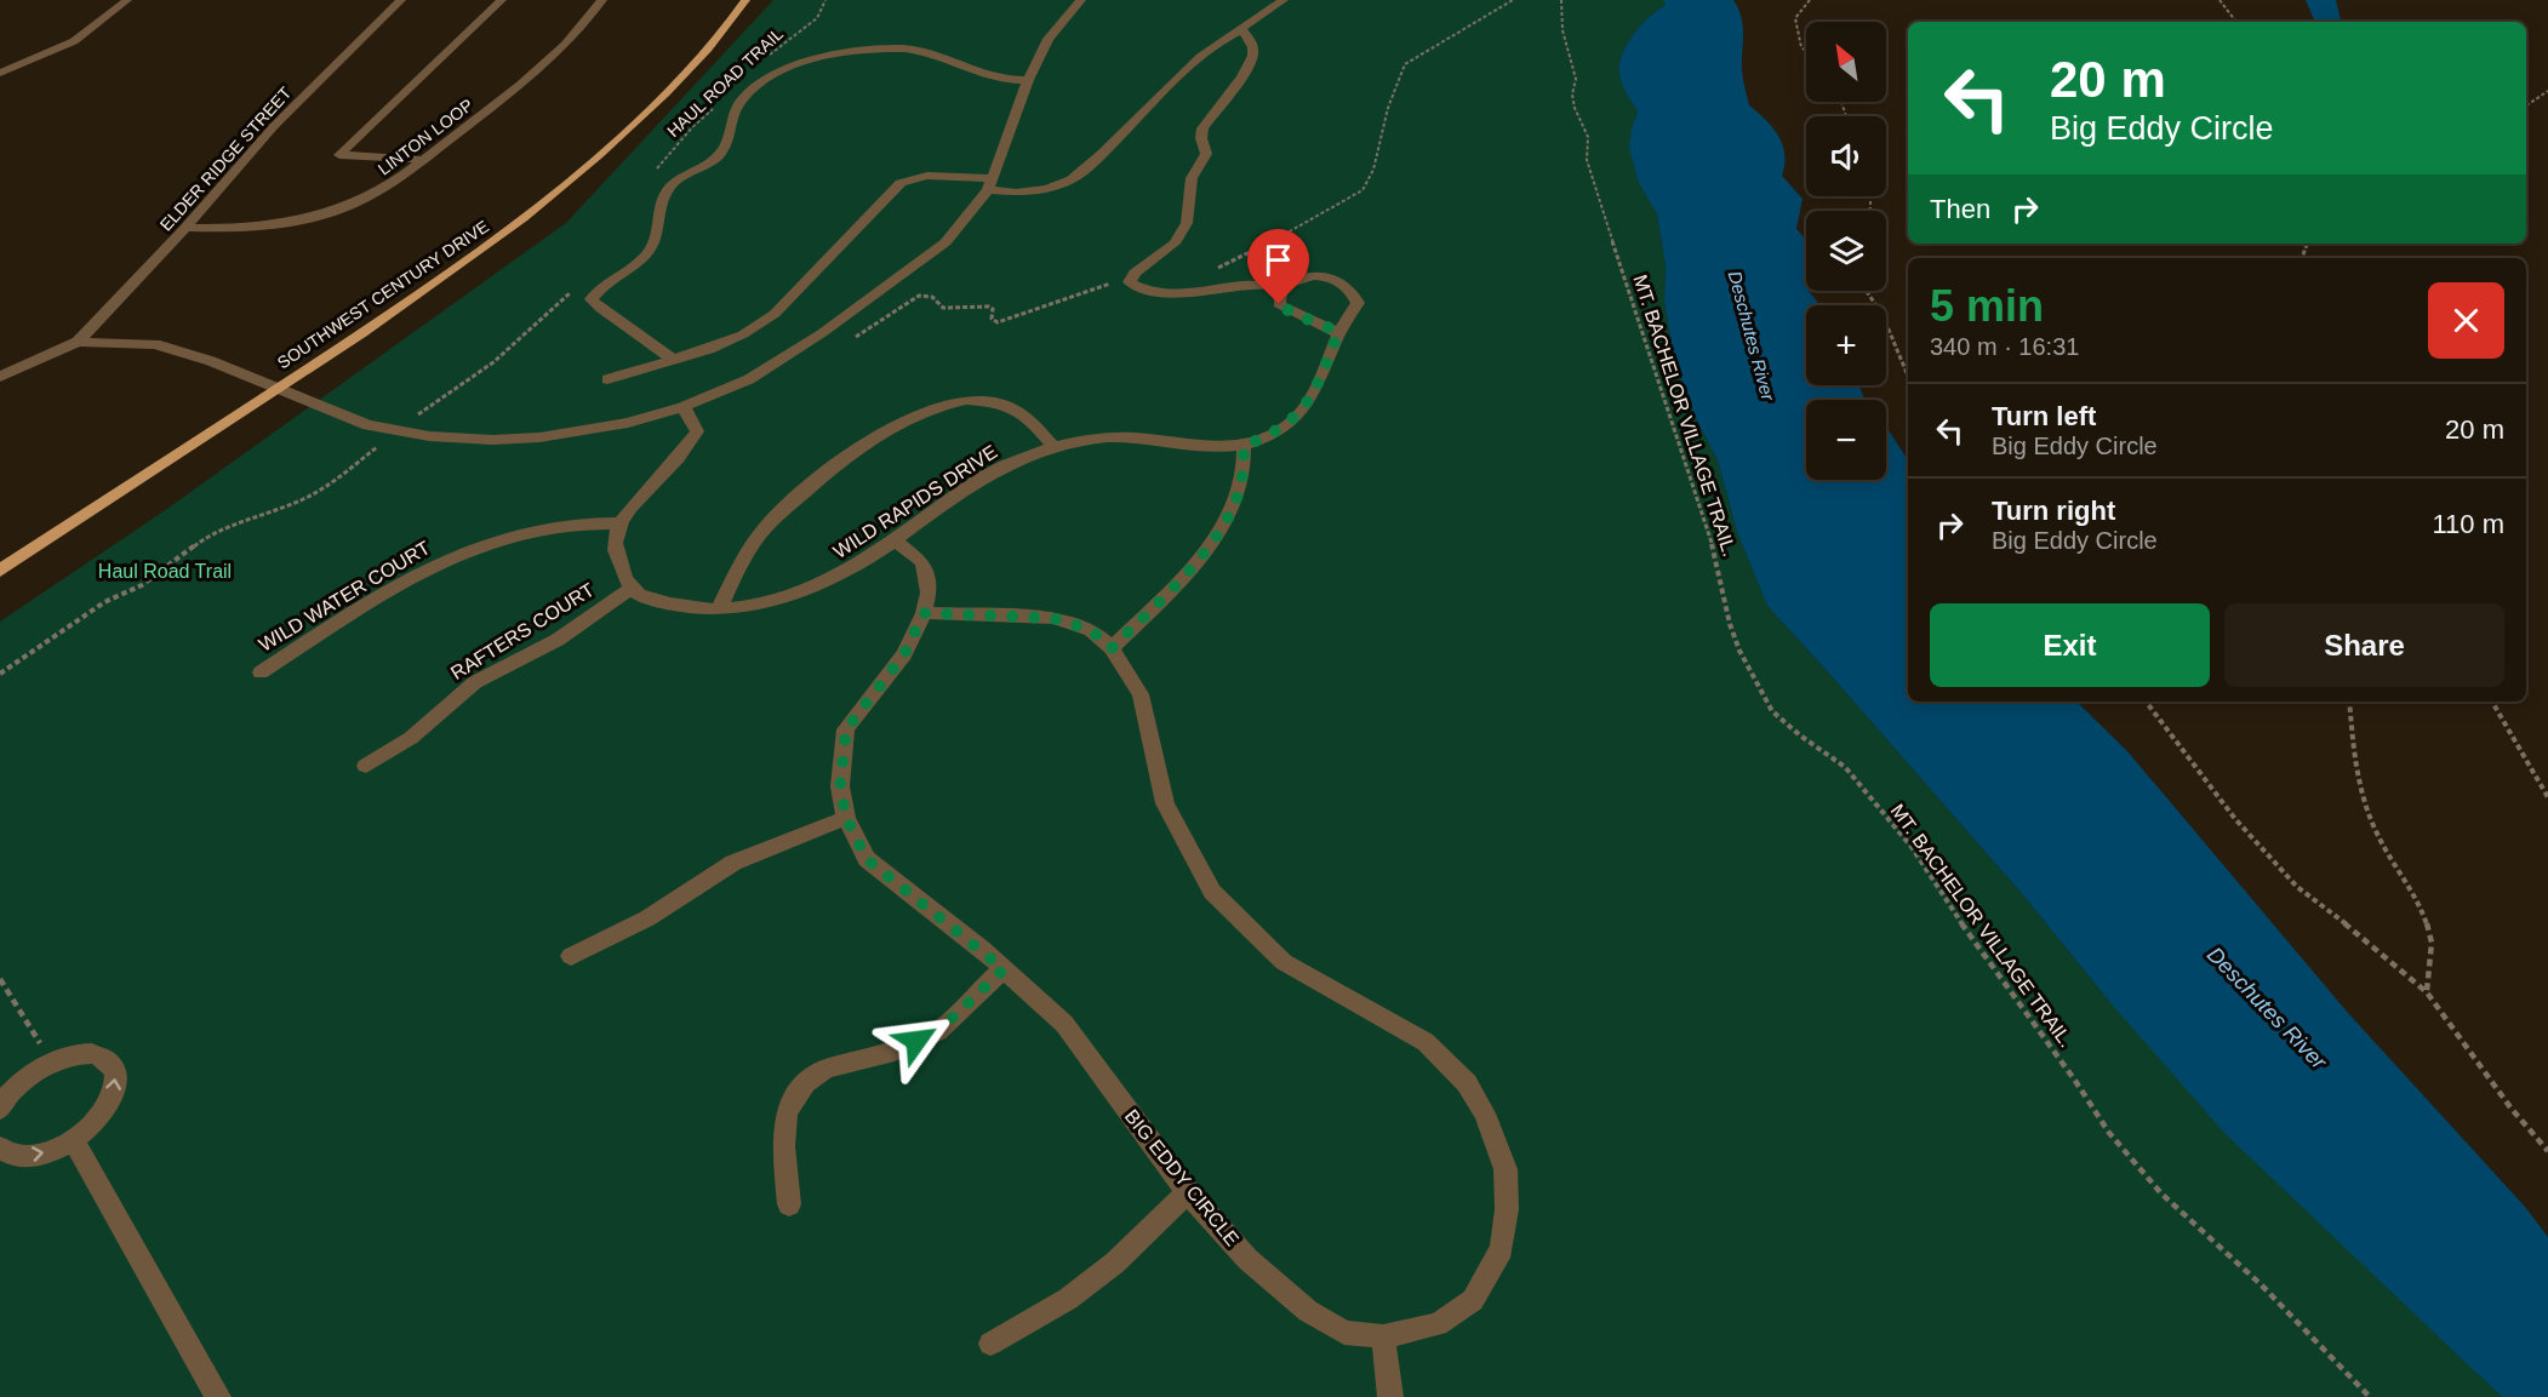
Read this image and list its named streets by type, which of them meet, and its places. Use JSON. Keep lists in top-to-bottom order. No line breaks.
{"streets":{"main road":["SOUTHWEST CENTURY DRIVE"],"street":["LINTON LOOP","ELDER RIDGE STREET","WILD RAPIDS DRIVE","WILD WATER COURT","RAFTERS COURT","BIG EDDY CIRCLE"],"path":["HAUL ROAD TRAIL","MT. BACHELOR VILLAGE TRAIL."]},"crossings":[["LINTON LOOP","ELDER RIDGE STREET"],["WILD RAPIDS DRIVE","RAFTERS COURT"],["WILD RAPIDS DRIVE","BIG EDDY CIRCLE"]],"water":["Deschutes River"],"parks":["Haul Road Trail"],"north":"top left","page":{"map_buttons":["+","−"],"turn":["20 m","Big Eddy Circle"],"then":"Then","heading":["5 min","340 m · 16:31"],"list":[{"name":"Turn left","note":"Big Eddy Circle","value":"20 m"},{"name":"Turn right","note":"Big Eddy Circle","value":"110 m"}],"buttons":["Exit","Share"]}}
